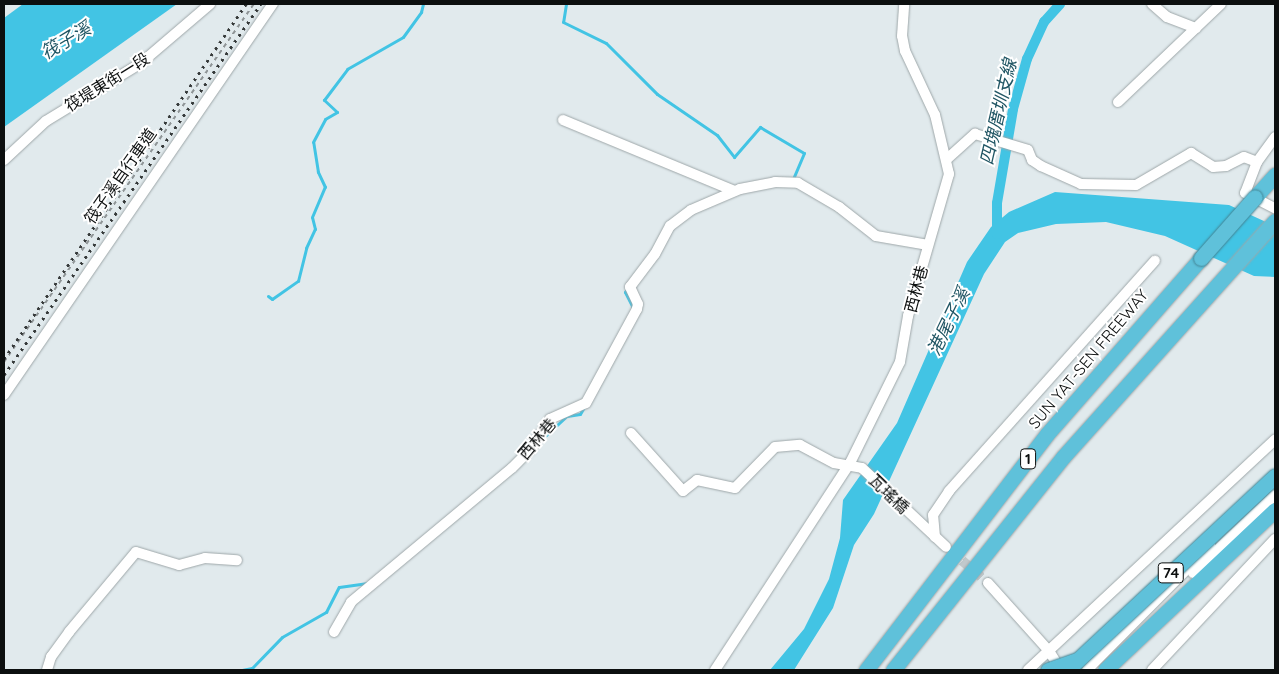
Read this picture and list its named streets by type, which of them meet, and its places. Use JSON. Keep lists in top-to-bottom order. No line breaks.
{"streets":{"highway":["SUN YAT-SEN FREEWAY","1","74"],"street":["筏堤東街一段","西林巷","瓦瑤橋"],"path":["筏子溪自行車道"]},"crossings":[["西林巷","瓦瑤橋"]],"water":["筏子溪","四塊厝圳支線","港尾子溪"]}
